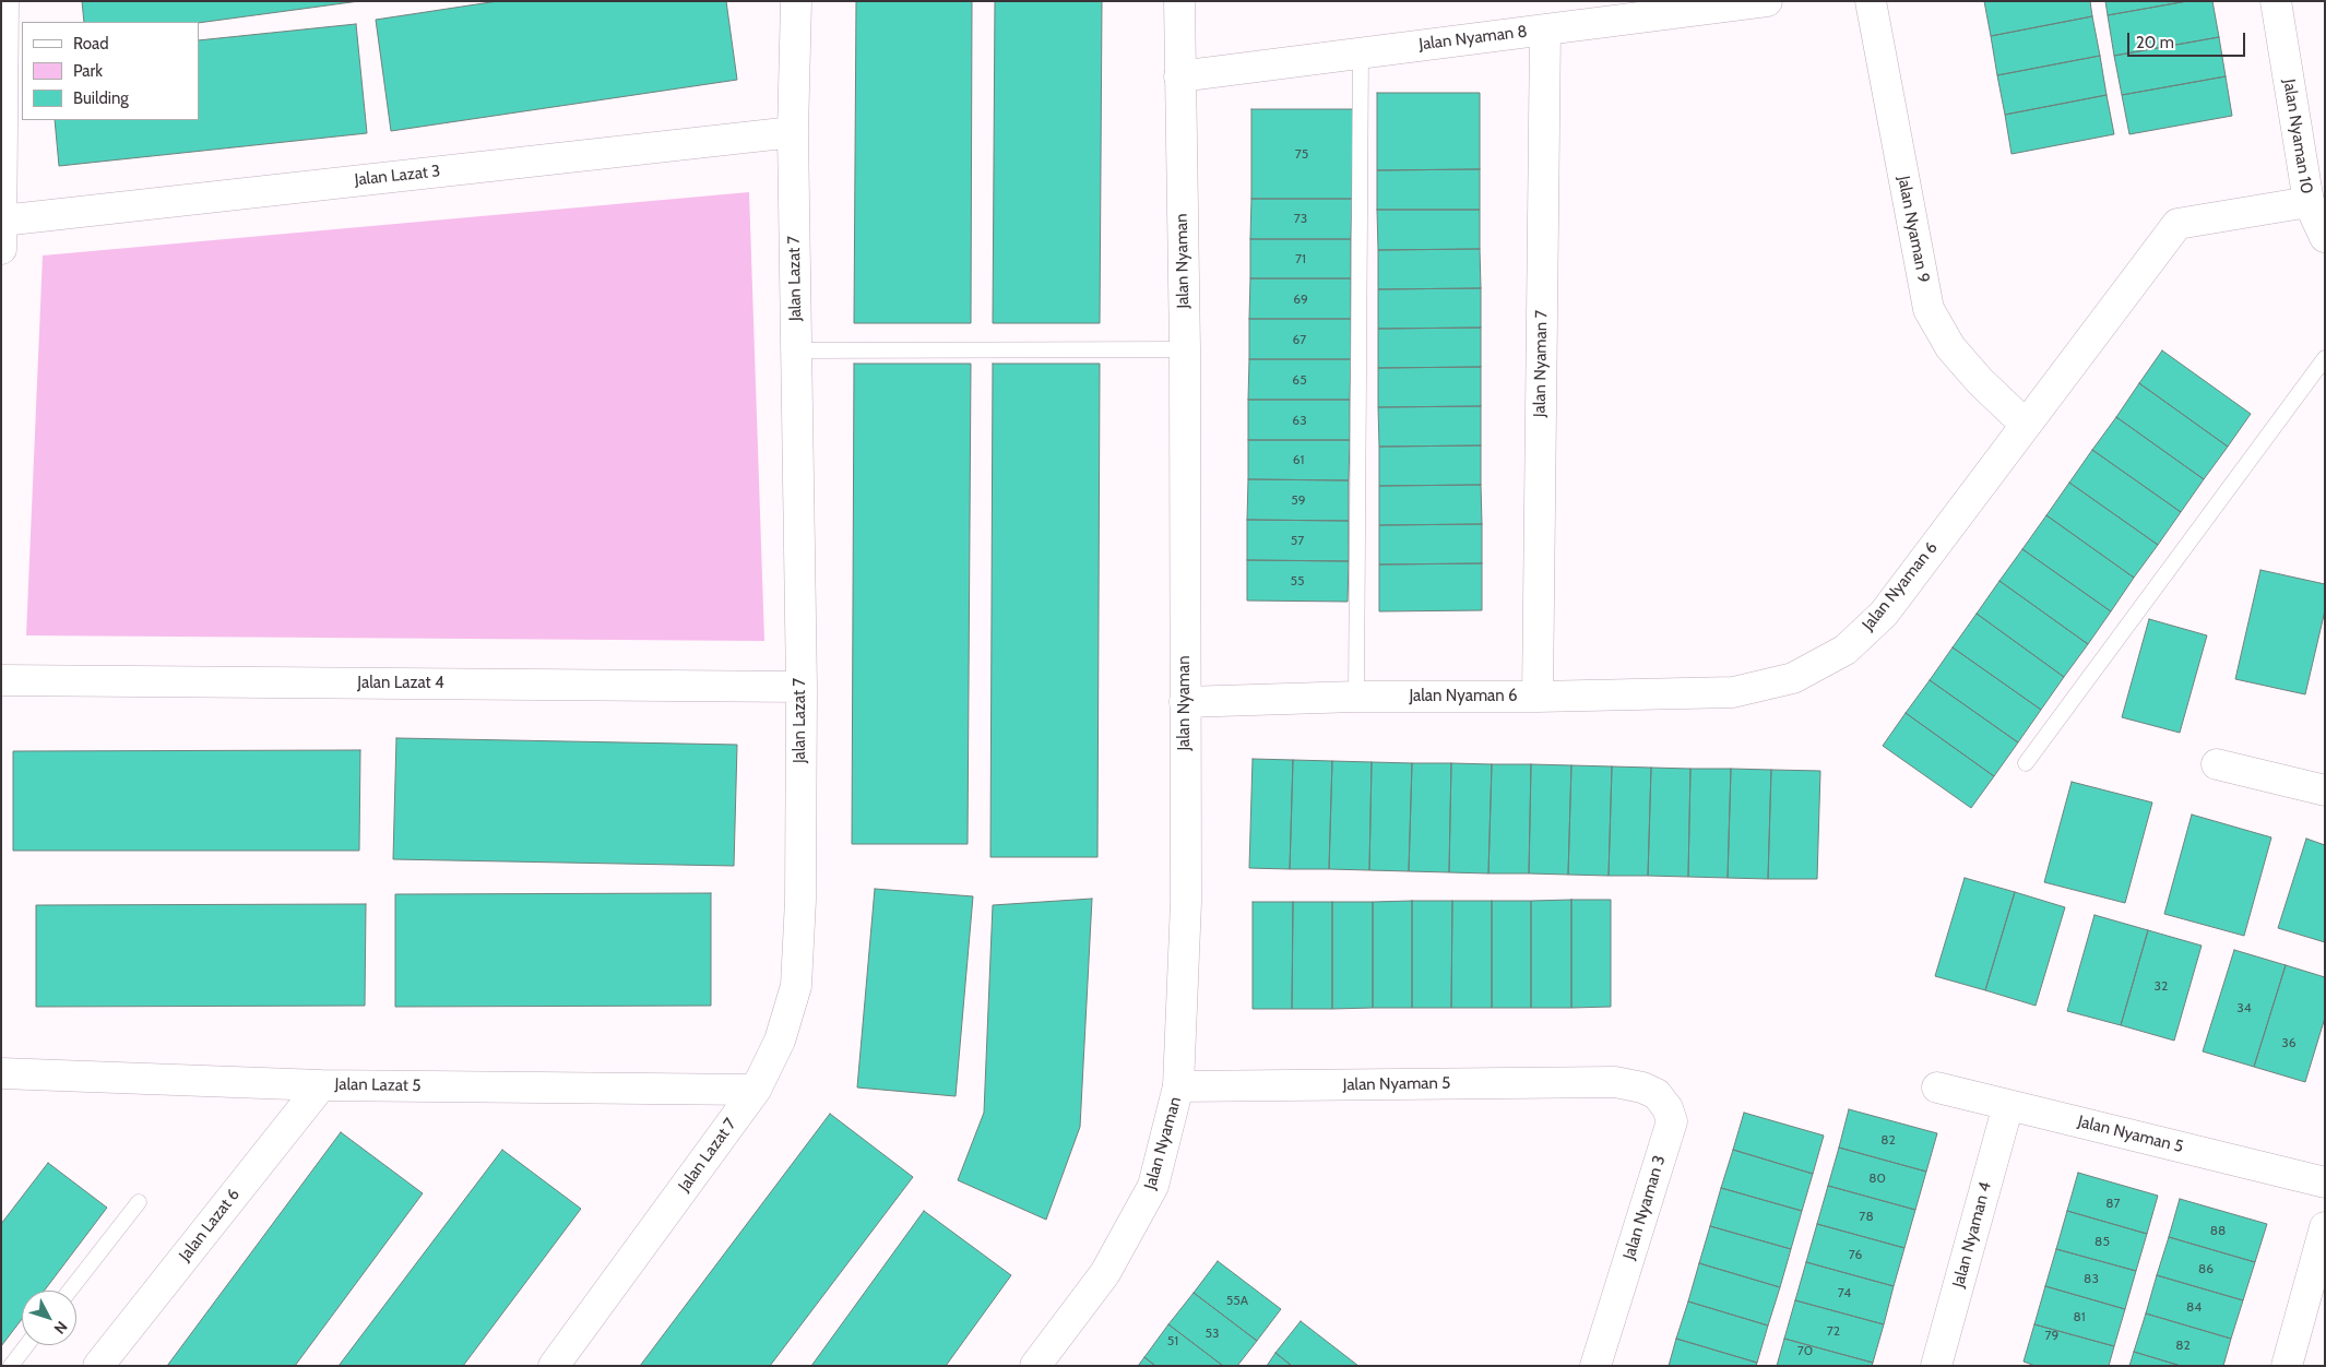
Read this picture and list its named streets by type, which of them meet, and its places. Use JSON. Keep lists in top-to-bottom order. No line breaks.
{"streets":{"street":["Jalan Nyaman 8","Jalan Nyaman 10","Jalan Lazat 3","Jalan Nyaman 9","Jalan Nyaman","Jalan Lazat 7","Jalan Nyaman 7","Jalan Nyaman 6","Jalan Lazat 4","Jalan Nyaman 5","Jalan Lazat 5","Jalan Nyaman 3","Jalan Lazat 6","Jalan Nyaman 4"]},"crossings":[["Jalan Nyaman 8","Jalan Nyaman"],["Jalan Nyaman 8","Jalan Nyaman 7"],["Jalan Nyaman 10","Jalan Nyaman 6"],["Jalan Lazat 3","Jalan Lazat 7"],["Jalan Nyaman 9","Jalan Nyaman 6"],["Jalan Nyaman","Jalan Nyaman 6"],["Jalan Nyaman","Jalan Nyaman 5"],["Jalan Lazat 7","Jalan Lazat 4"],["Jalan Lazat 7","Jalan Lazat 5"],["Jalan Nyaman 7","Jalan Nyaman 6"],["Jalan Nyaman 5","Jalan Nyaman 3"],["Jalan Nyaman 5","Jalan Nyaman 4"],["Jalan Lazat 5","Jalan Lazat 6"]],"house_numbers":["75","73","71","69","67","65","63","61","59","57","55","32","34","36","82","80","87","78","88","85","76","86","83","74","55A","84","81","72","53","79","51","82","70"],"legend":["Road","Park","Building"],"scale_bar":"20 m","north":"bottom right"}
